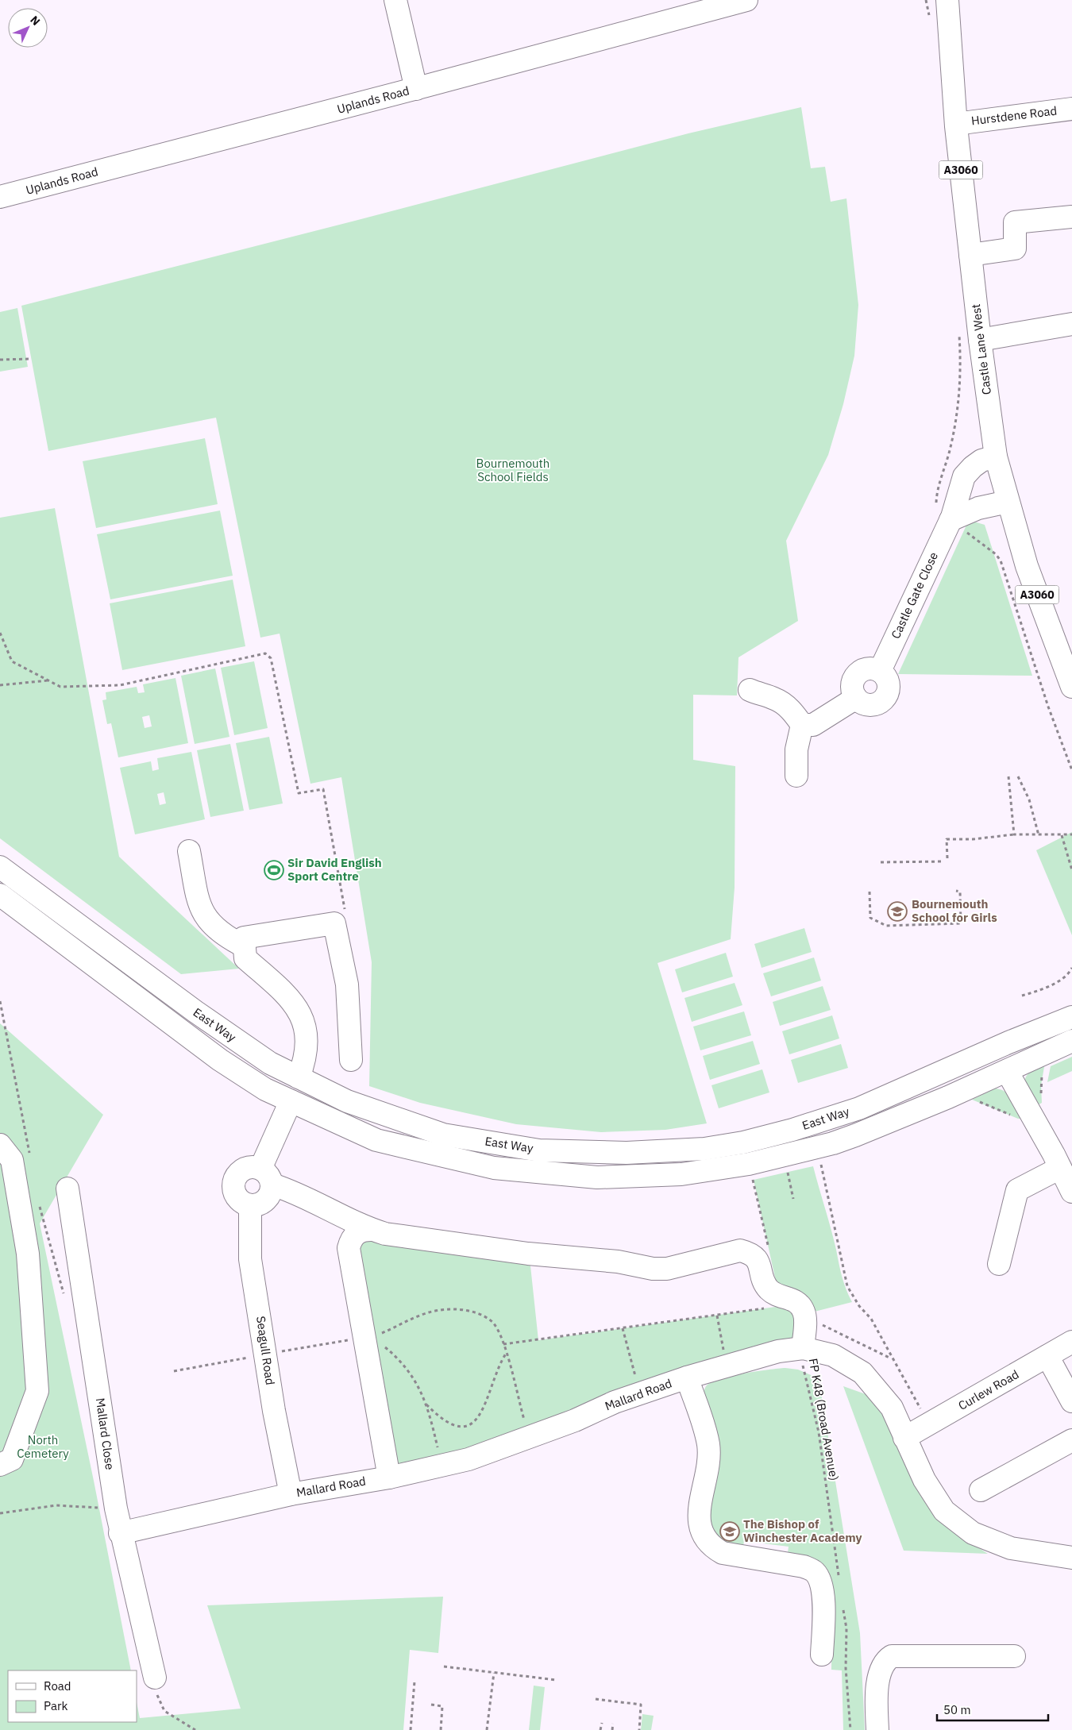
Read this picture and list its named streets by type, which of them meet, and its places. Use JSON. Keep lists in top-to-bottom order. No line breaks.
{"streets":{"street":["Uplands Road","Hurstdene Road","A3060","Castle Lane West","Castle Gate Close","East Way","Seagull Road","Curlew Road","Mallard Road","Mallard Close"],"path":["FP K48 (Broad Avenue)"]},"crossings":[["Hurstdene Road","Castle Lane West"],["Castle Lane West","Castle Gate Close"],["Seagull Road","Mallard Road"],["Curlew Road","Mallard Road"],["Mallard Road","FP K48 (Broad Avenue)"],["Mallard Road","Mallard Close"]],"parks":["Bournemouth School Fields","North Cemetery"],"places":{"sports":["Sir David English Sport Centre"],"school or university":["Bournemouth School for Girls","The Bishop of Winchester Academy"]},"legend":["Road","Park"],"scale_bar":"50 m","north":"top right"}
